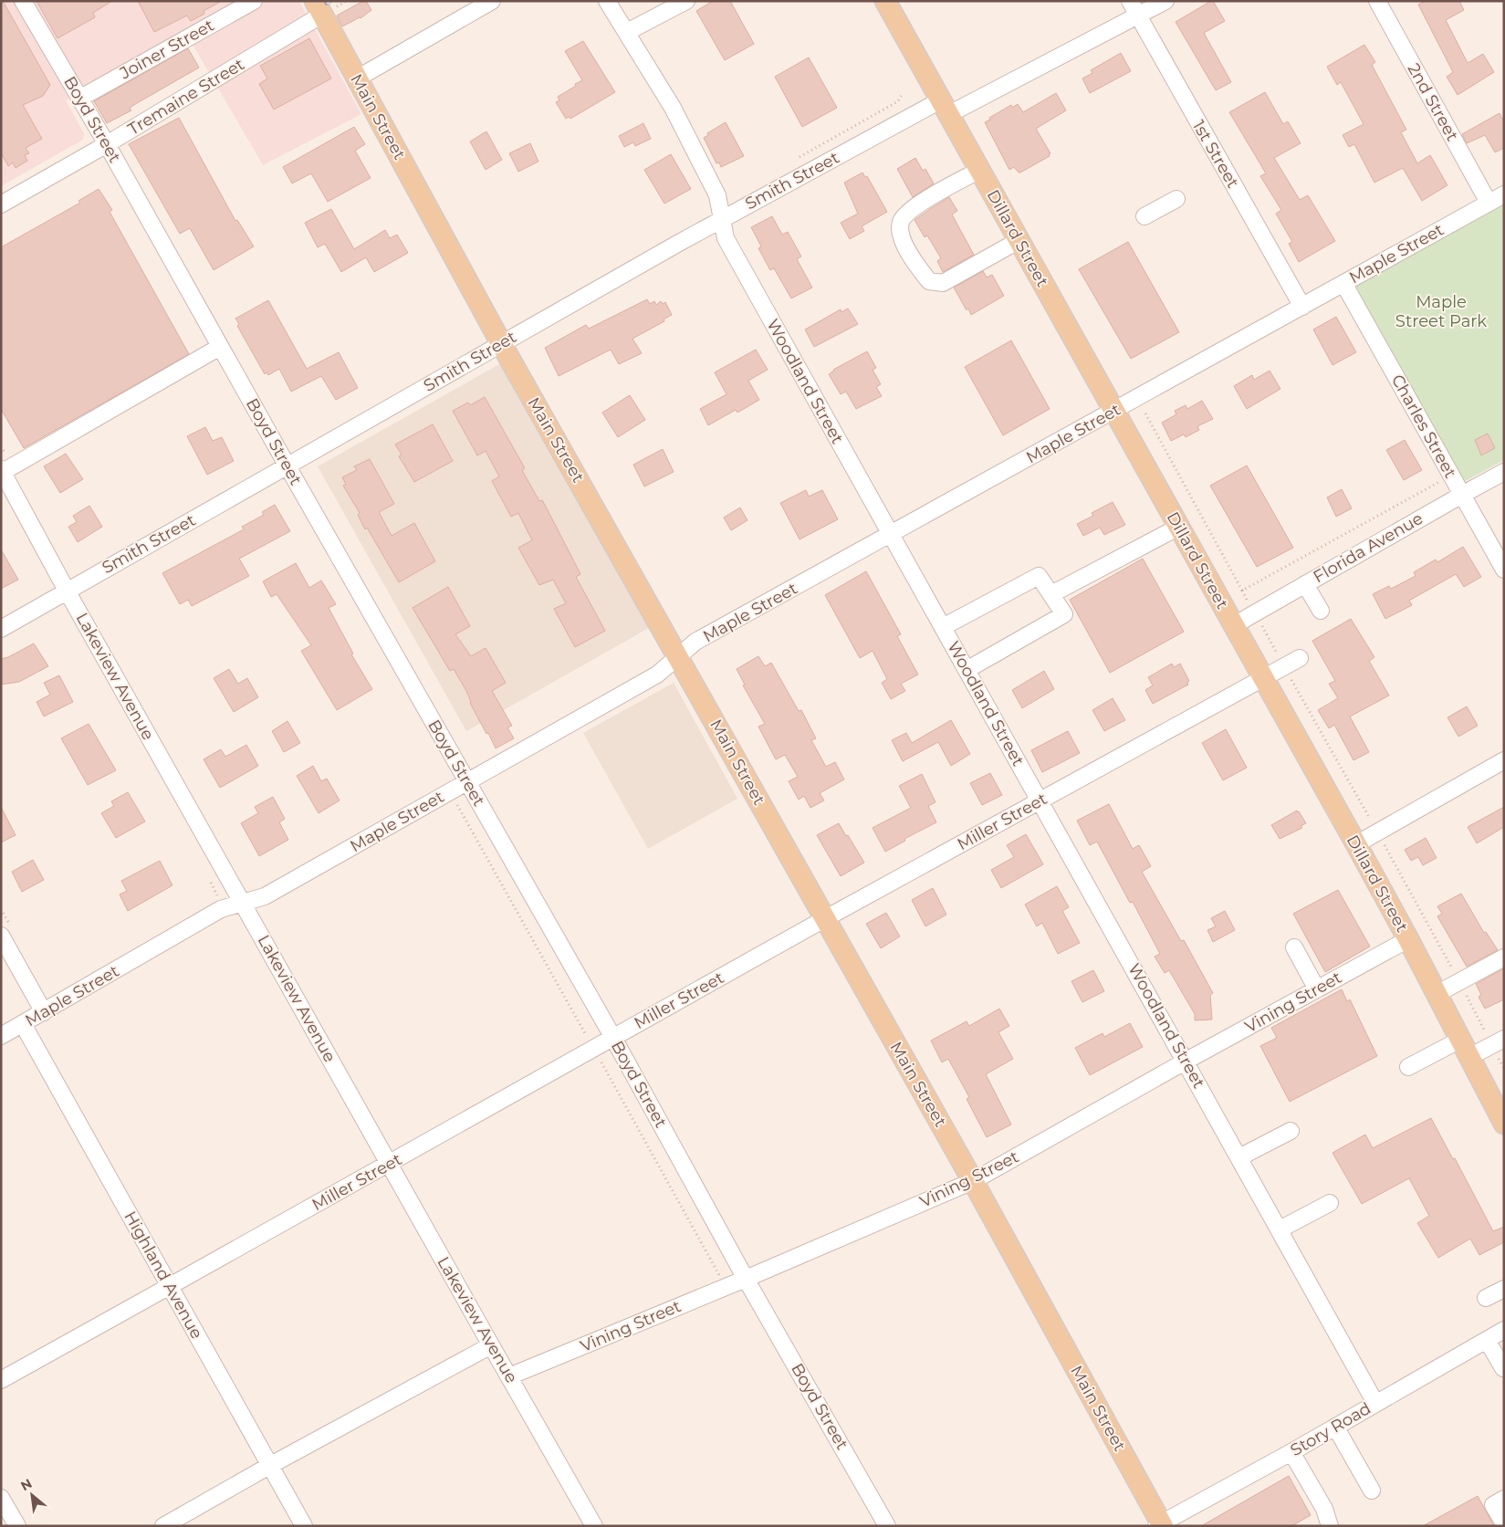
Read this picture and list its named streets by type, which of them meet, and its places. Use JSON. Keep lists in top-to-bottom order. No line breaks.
{"streets":{"main road":["Main Street","Dillard Street"],"street":["Joiner Street","Tremaine Street","2nd Street","Boyd Street","1st Street","Smith Street","Maple Street","Woodland Street","Charles Street","Florida Avenue","Lakeview Avenue","Miller Street","Vining Street","Highland Avenue","Story Road"]},"crossings":[["Joiner Street","Boyd Street"],["Tremaine Street","Main Street"],["Tremaine Street","Boyd Street"],["2nd Street","Maple Street"],["Main Street","Smith Street"],["Main Street","Maple Street"],["Main Street","Miller Street"],["Main Street","Vining Street"],["Main Street","Story Road"],["Boyd Street","Smith Street"],["Boyd Street","Maple Street"],["Boyd Street","Miller Street"],["Boyd Street","Vining Street"],["1st Street","Smith Street"],["1st Street","Maple Street"],["Smith Street","Dillard Street"],["Smith Street","Woodland Street"],["Smith Street","Lakeview Avenue"],["Dillard Street","Maple Street"],["Dillard Street","Florida Avenue"],["Dillard Street","Miller Street"],["Dillard Street","Vining Street"],["Maple Street","Woodland Street"],["Maple Street","Charles Street"],["Maple Street","Lakeview Avenue"],["Maple Street","Highland Avenue"],["Woodland Street","Miller Street"],["Woodland Street","Vining Street"],["Woodland Street","Story Road"],["Charles Street","Florida Avenue"],["Lakeview Avenue","Miller Street"],["Lakeview Avenue","Vining Street"],["Miller Street","Highland Avenue"]],"parks":["Maple Street Park"],"north":"top left"}
